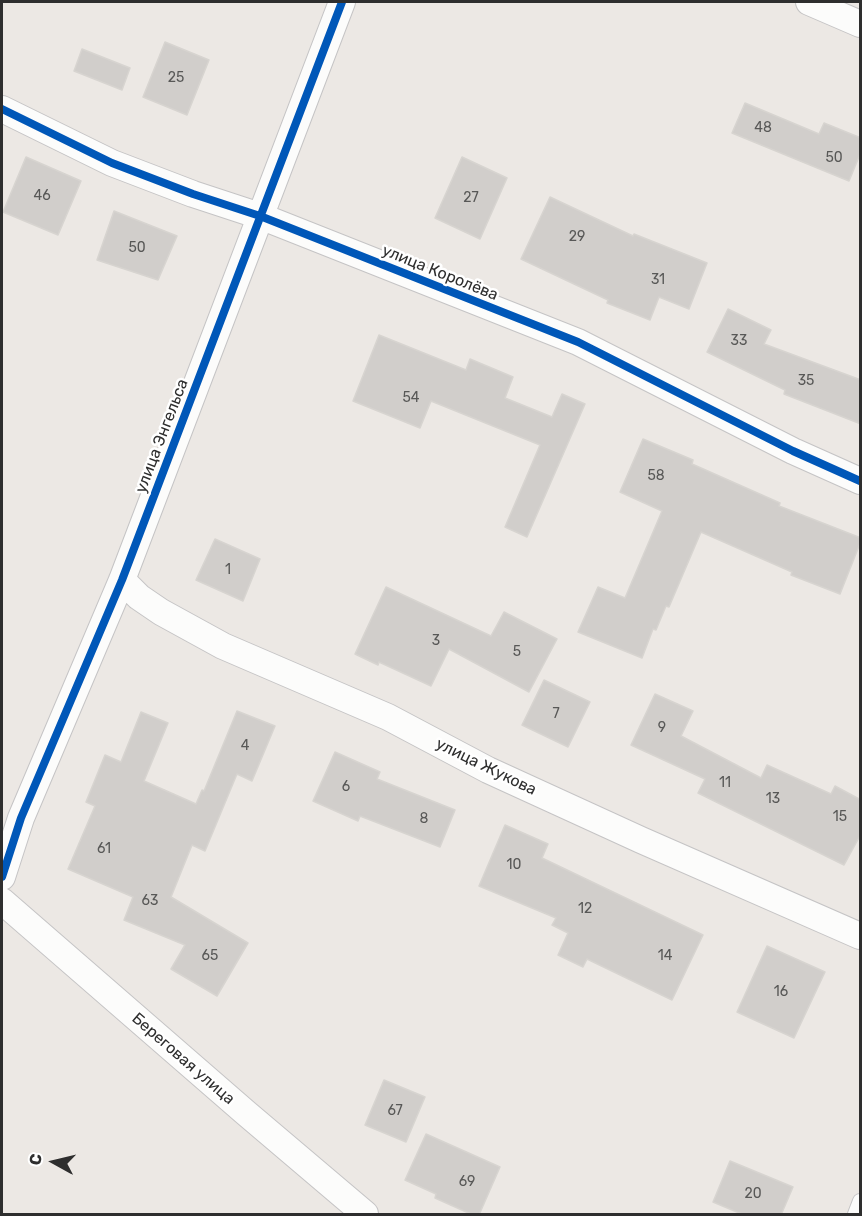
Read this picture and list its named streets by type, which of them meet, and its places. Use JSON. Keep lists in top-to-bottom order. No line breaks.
{"streets":{"street":["улица Королёва","улица Энгельса","улица Жукова","Береговая улица"]},"crossings":[["улица Королёва","улица Энгельса"],["улица Энгельса","улица Жукова"]],"house_numbers":["25","48","50","46","27","29","50","31","33","35","54","58","1","3","5","7","9","4","11","6","13","15","8","61","10","63","12","65","14","16","67","69","20"],"north":"left"}
